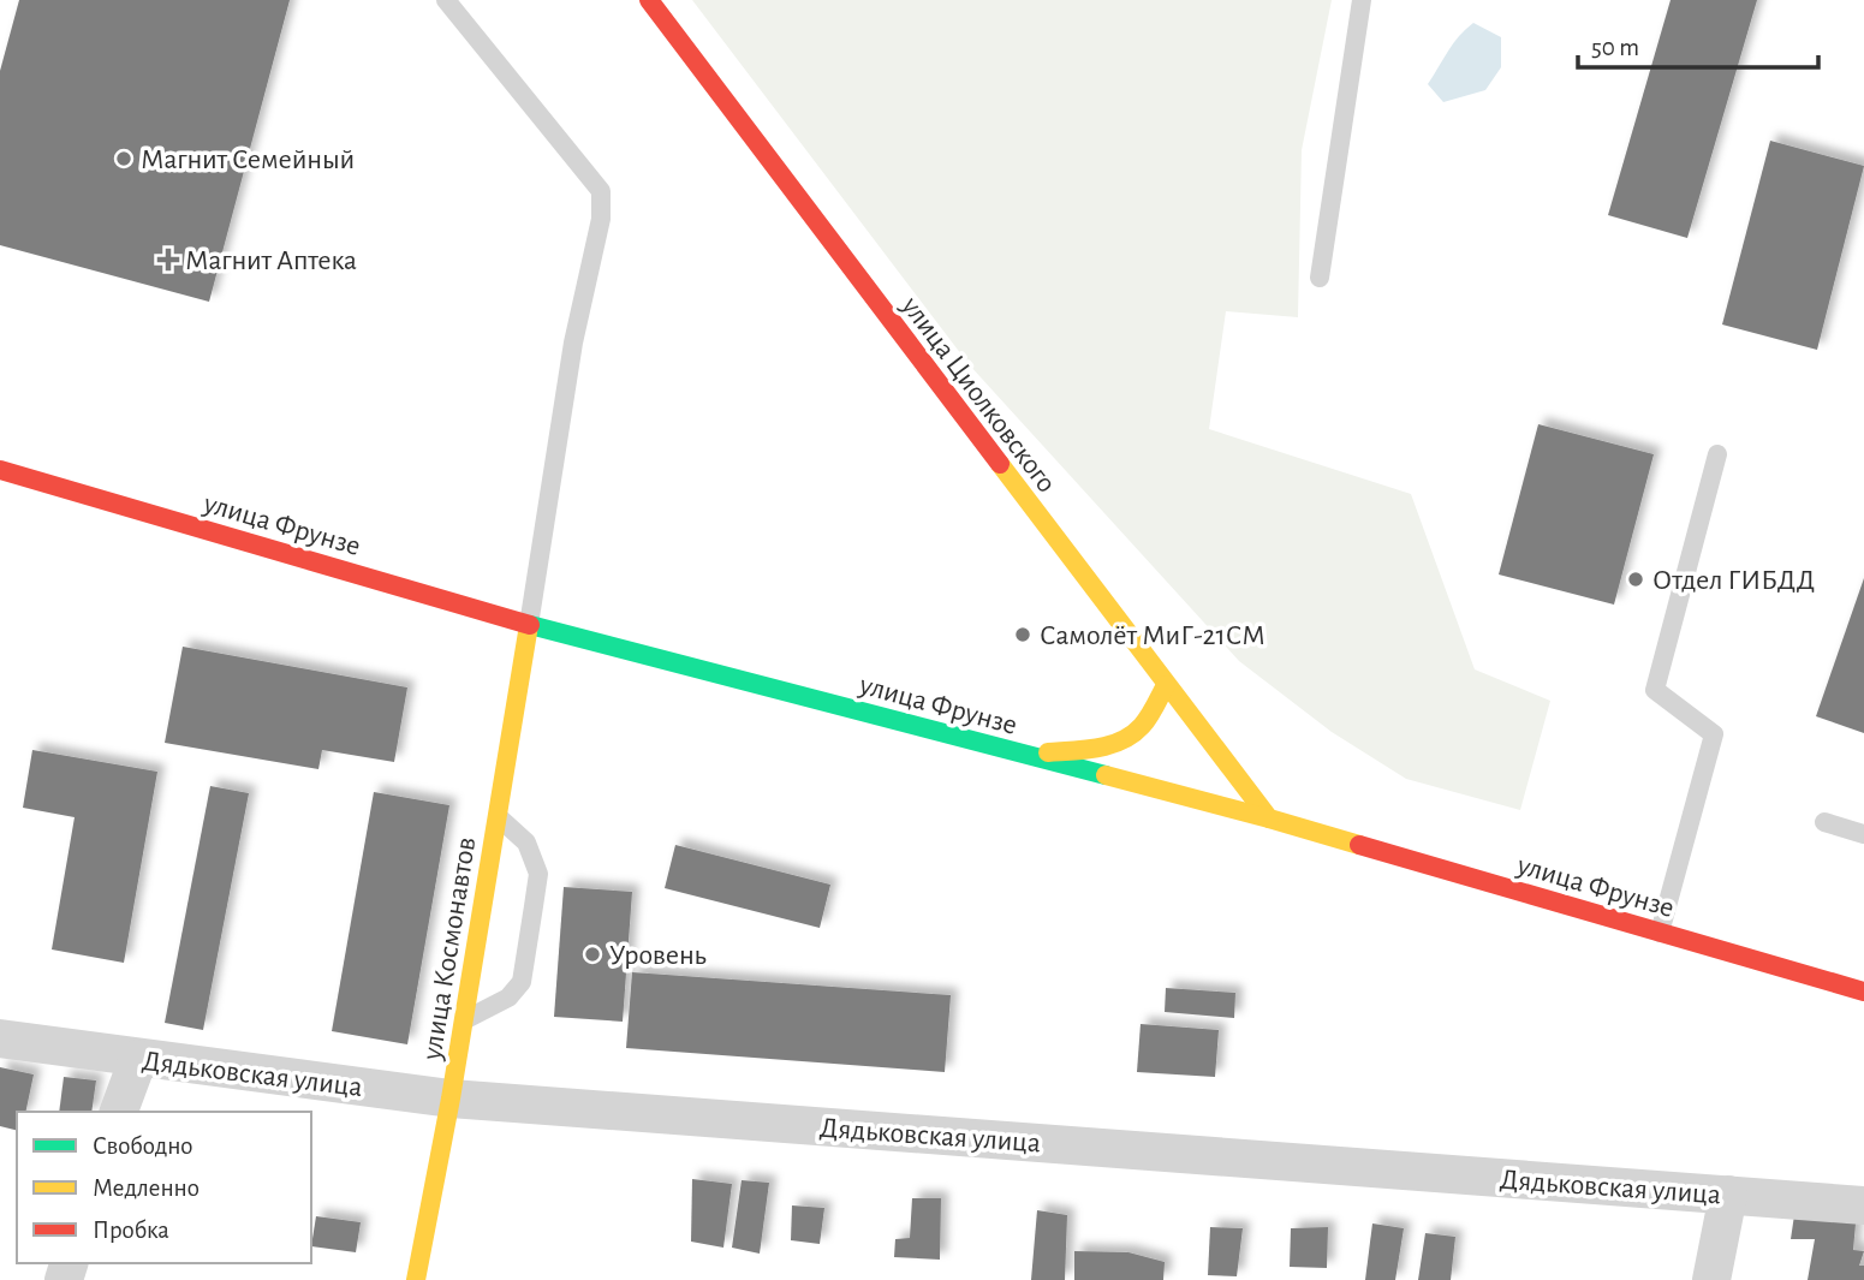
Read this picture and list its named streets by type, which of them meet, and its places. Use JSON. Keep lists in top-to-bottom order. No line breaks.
{"streets":{"main road":["улица Циолковского","улица Фрунзе","улица Космонавтов"],"street":["Дядьковская улица"]},"crossings":[["улица Циолковского","улица Фрунзе"],["улица Фрунзе","улица Космонавтов"],["улица Космонавтов","Дядьковская улица"]],"places":{"other":["Магнит Семейный","Отдел ГИБДД","Самолёт МиГ-21СМ","Уровень"],"health":["Магнит Аптека"]},"legend":["Свободно","Медленно","Пробка"],"scale_bar":"50 m"}
